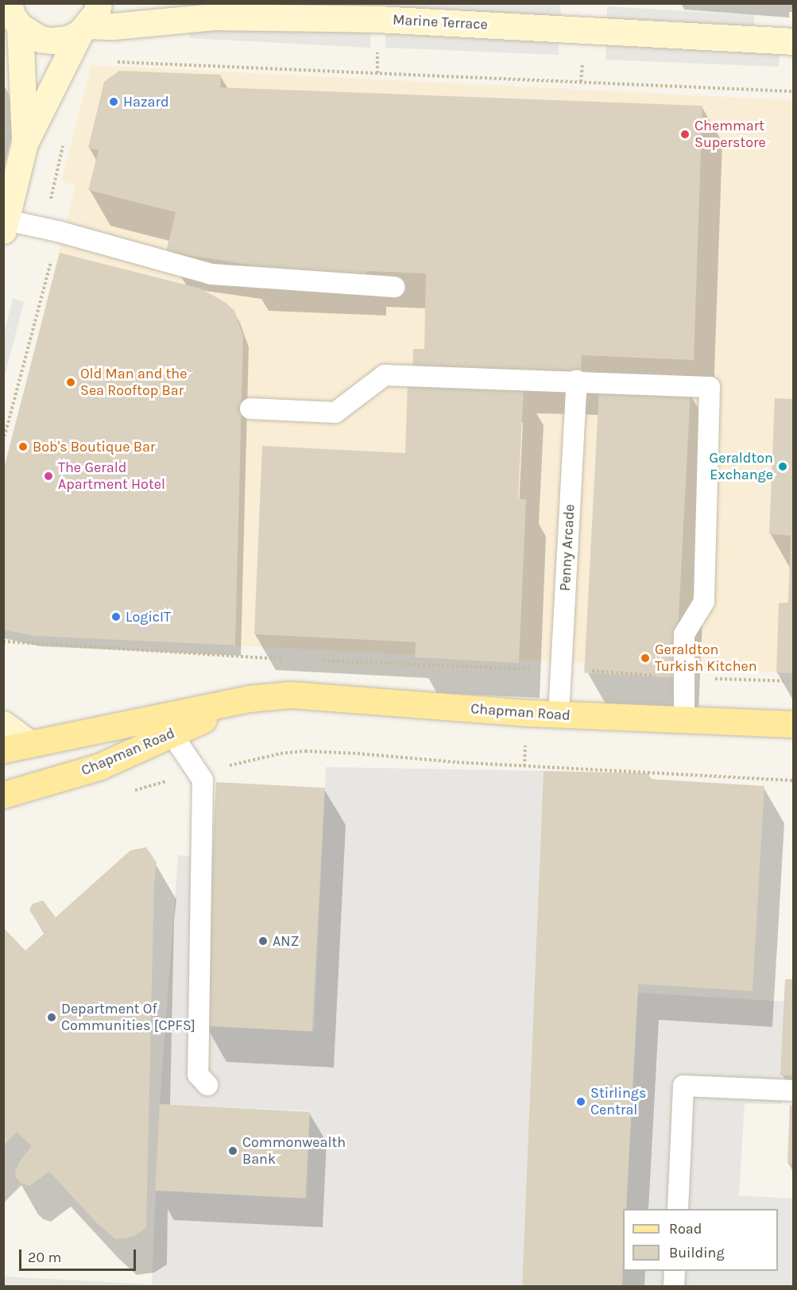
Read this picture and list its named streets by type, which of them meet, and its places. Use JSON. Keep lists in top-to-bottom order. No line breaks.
{"streets":{"main road":["Chapman Road"],"street":["Marine Terrace"],"lane":["Penny Arcade"]},"crossings":[["Penny Arcade","Chapman Road"]],"places":["Hazard","Chemmart Superstore","Old Man and the Sea Rooftop Bar","Bob's Boutique Bar","Geraldton Exchange","The Gerald Apartment Hotel","LogicIT","Geraldton Turkish Kitchen","ANZ","Department Of Communities [CPFS]","Stirlings Central","Commonwealth Bank"],"legend":["Road","Building"],"scale_bar":"20 m"}
